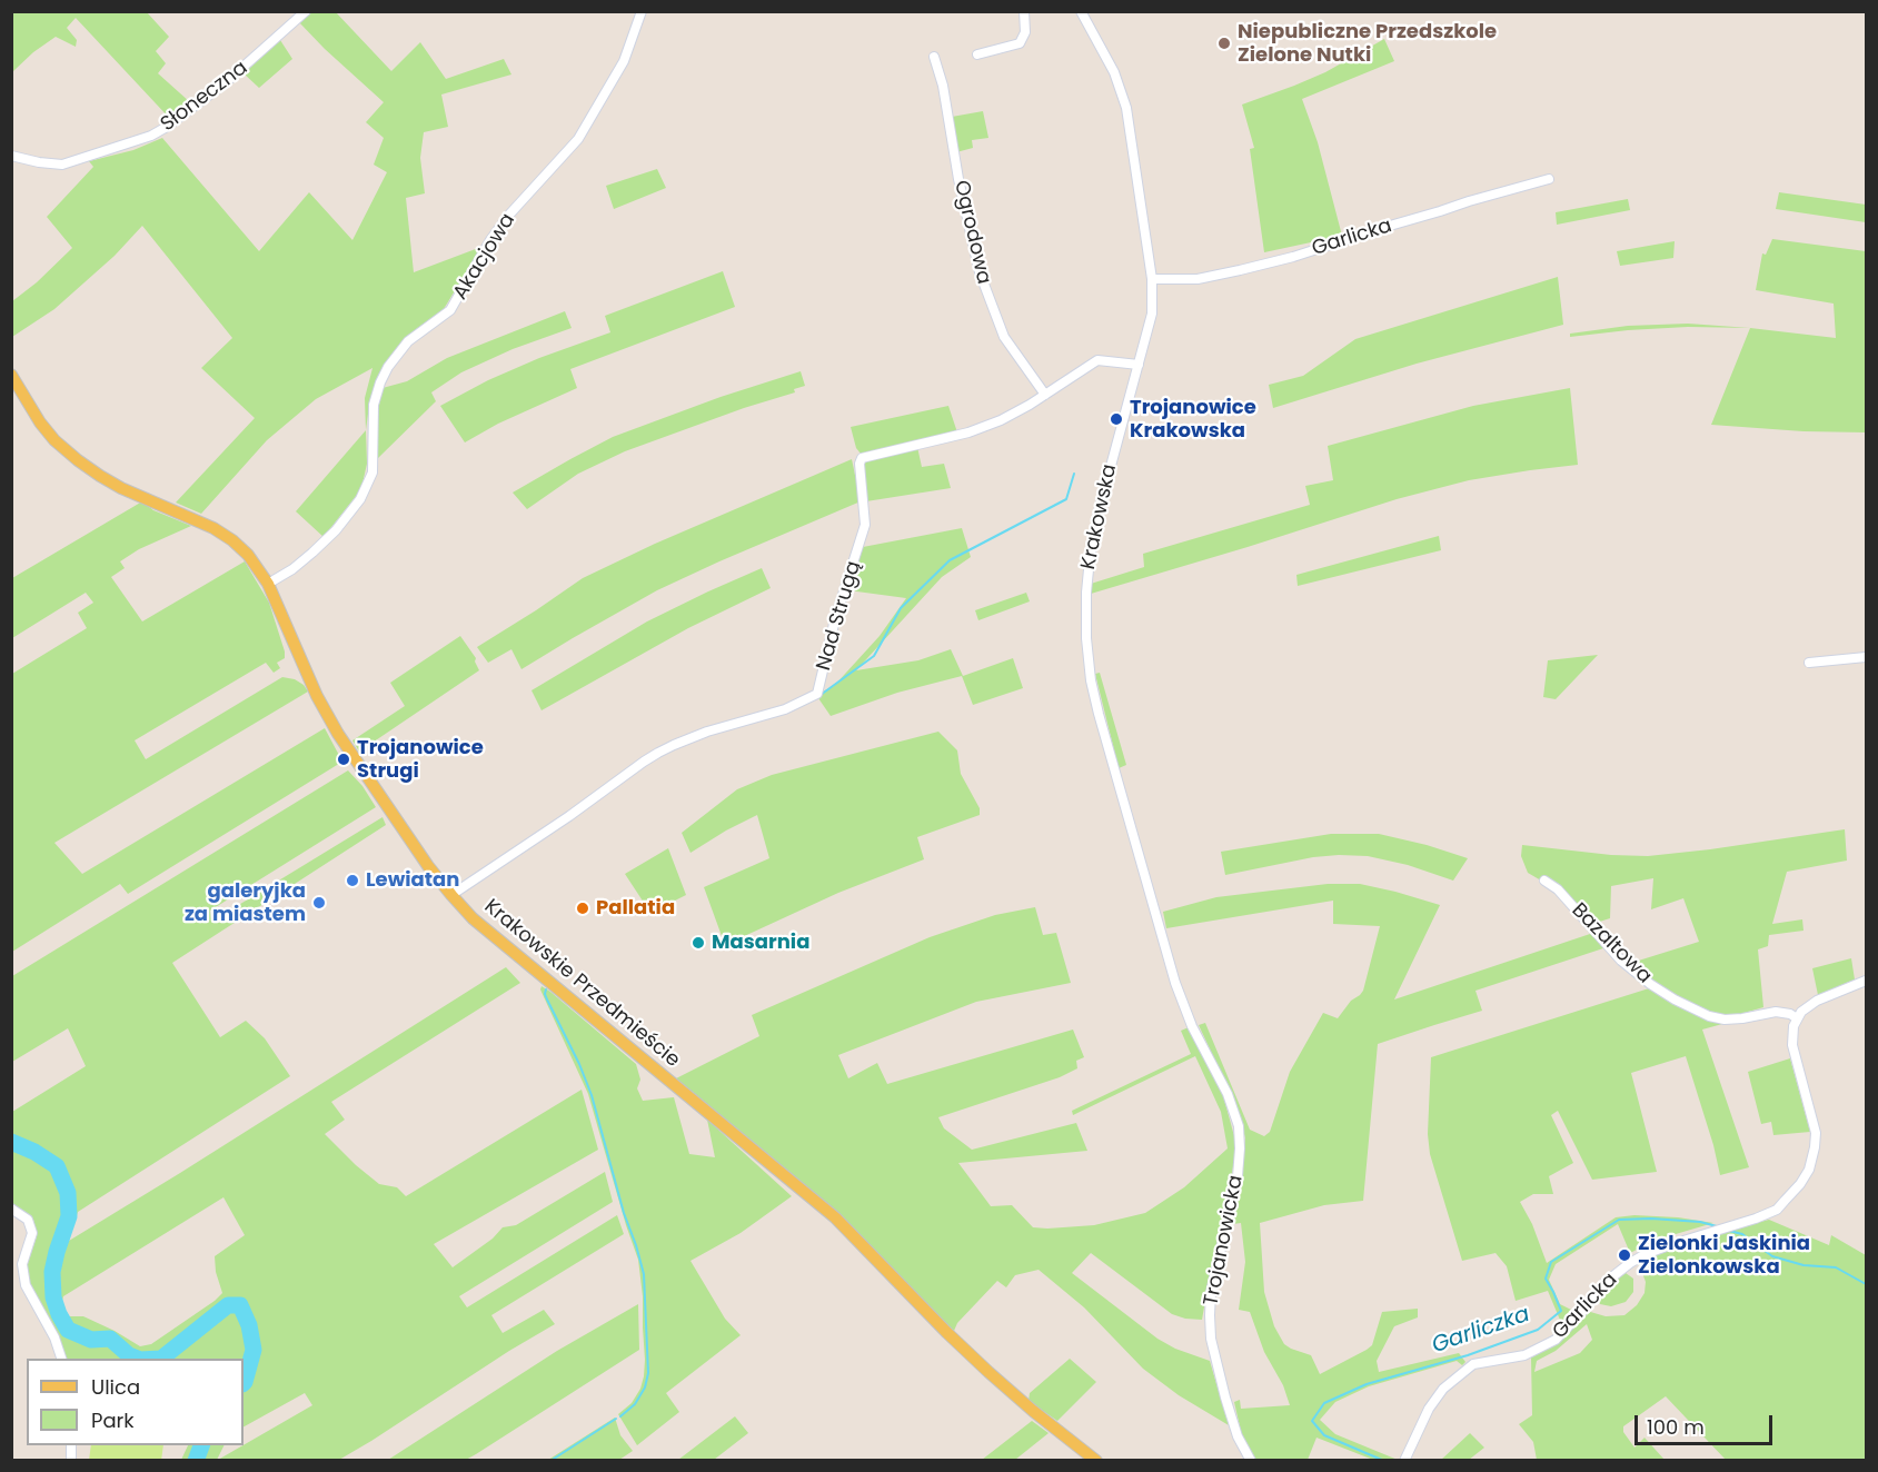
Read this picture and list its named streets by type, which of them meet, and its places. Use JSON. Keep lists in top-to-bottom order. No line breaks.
{"streets":{"main road":["Krakowskie Przedmieście"],"street":["Słoneczna","Ogrodowa","Garlicka","Akacjowa","Krakowska","Nad Strugą","Bazaltowa","Trojanowicka"]},"crossings":[["Ogrodowa","Nad Strugą"],["Garlicka","Krakowska"],["Garlicka","Bazaltowa"],["Akacjowa","Krakowskie Przedmieście"],["Krakowska","Nad Strugą"],["Krakowska","Trojanowicka"],["Nad Strugą","Krakowskie Przedmieście"]],"water":["Garliczka"],"places":["Niepubliczne Przedszkole Zielone Nutki","Trojanowice Krakowska","Trojanowice Strugi","Lewiatan","galeryjka za miastem","Pallatia","Masarnia","Zielonki Jaskinia Zielonkowska"],"legend":["Ulica","Park"],"scale_bar":"100 m"}
